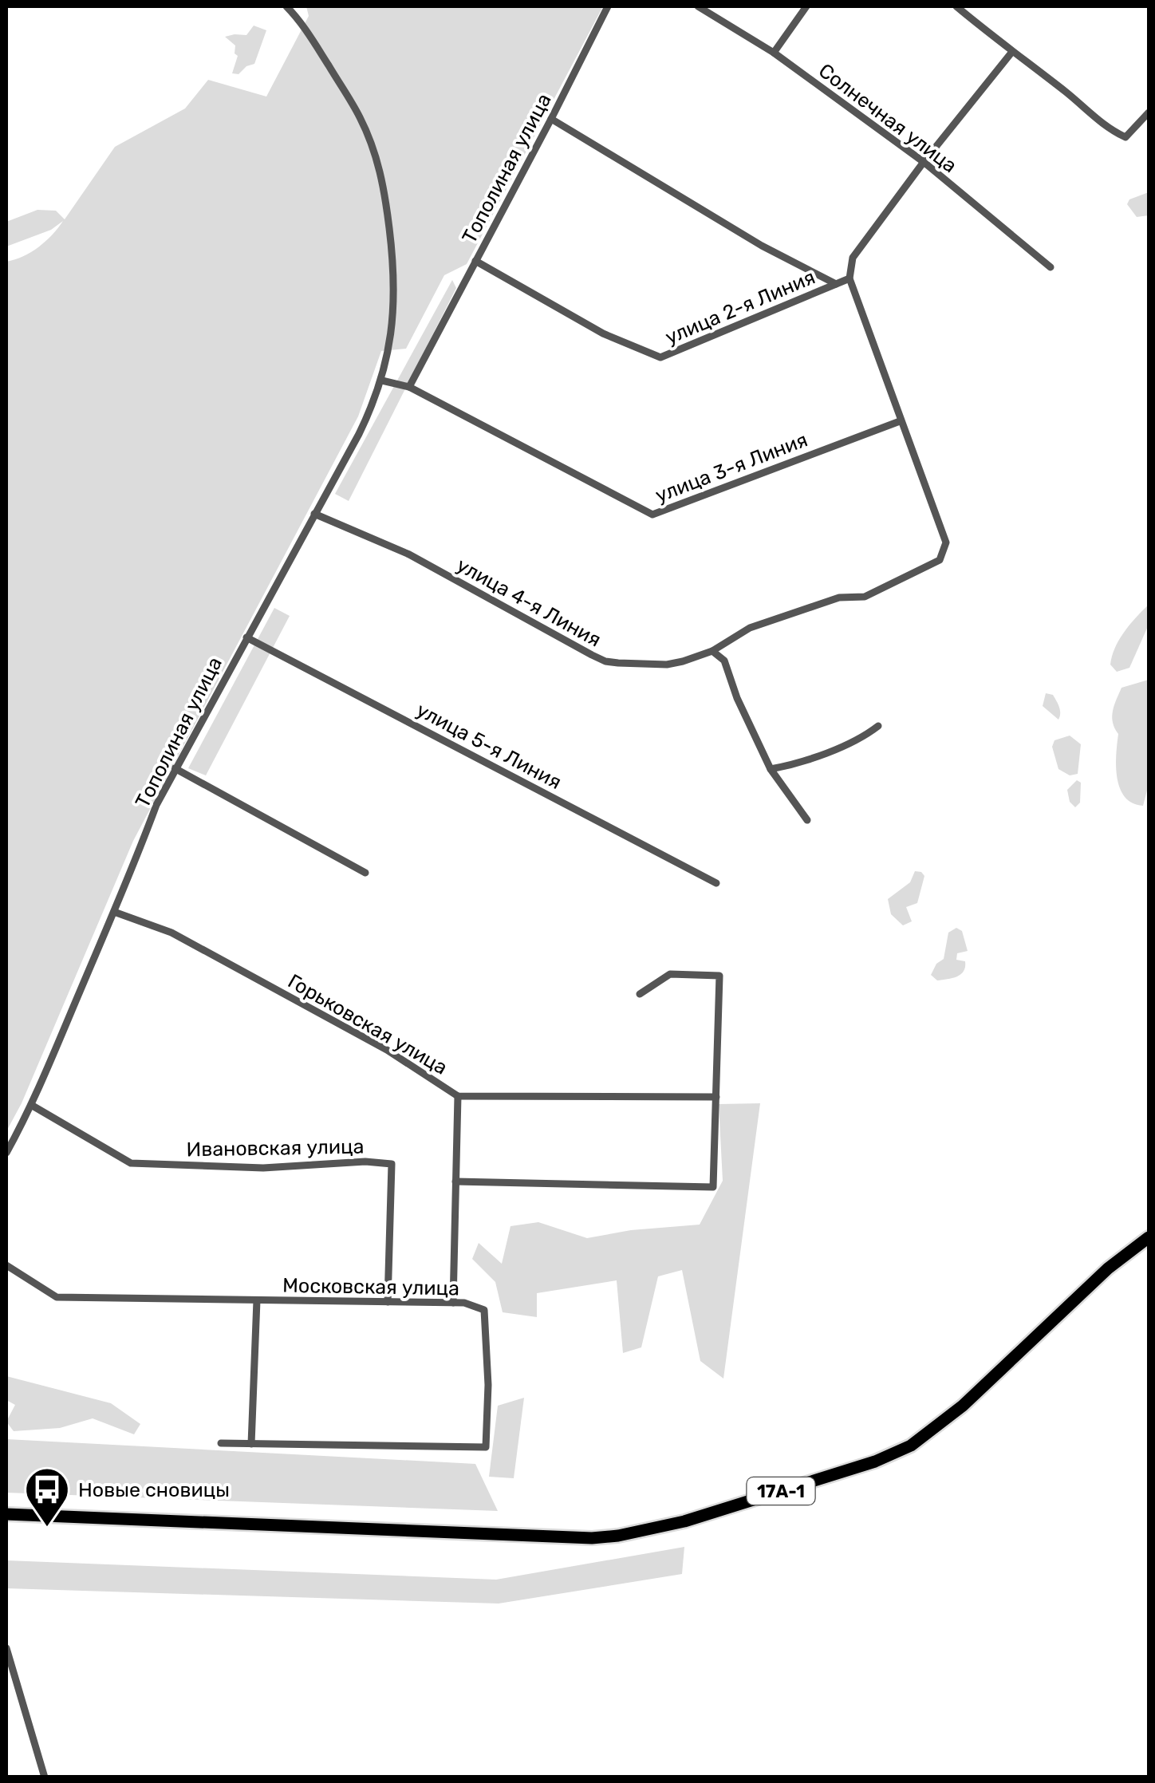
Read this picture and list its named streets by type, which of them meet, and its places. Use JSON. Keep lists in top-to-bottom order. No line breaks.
{"streets":{"main road":["17А-1"],"street":["Солнечная улица","Тополиная улица","улица 2-я Линия","улица 3-я Линия","улица 4-я Линия","улица 5-я Линия","Горьковская улица","Ивановская улица","Московская улица"]},"crossings":[["Тополиная улица","улица 2-я Линия"],["Тополиная улица","улица 3-я Линия"],["Тополиная улица","улица 4-я Линия"],["Тополиная улица","улица 5-я Линия"],["Тополиная улица","Горьковская улица"],["Тополиная улица","Ивановская улица"],["улица 3-я Линия","улица 4-я Линия"],["Ивановская улица","Московская улица"]],"places":{"bus stop":["Новые сновицы"]}}
